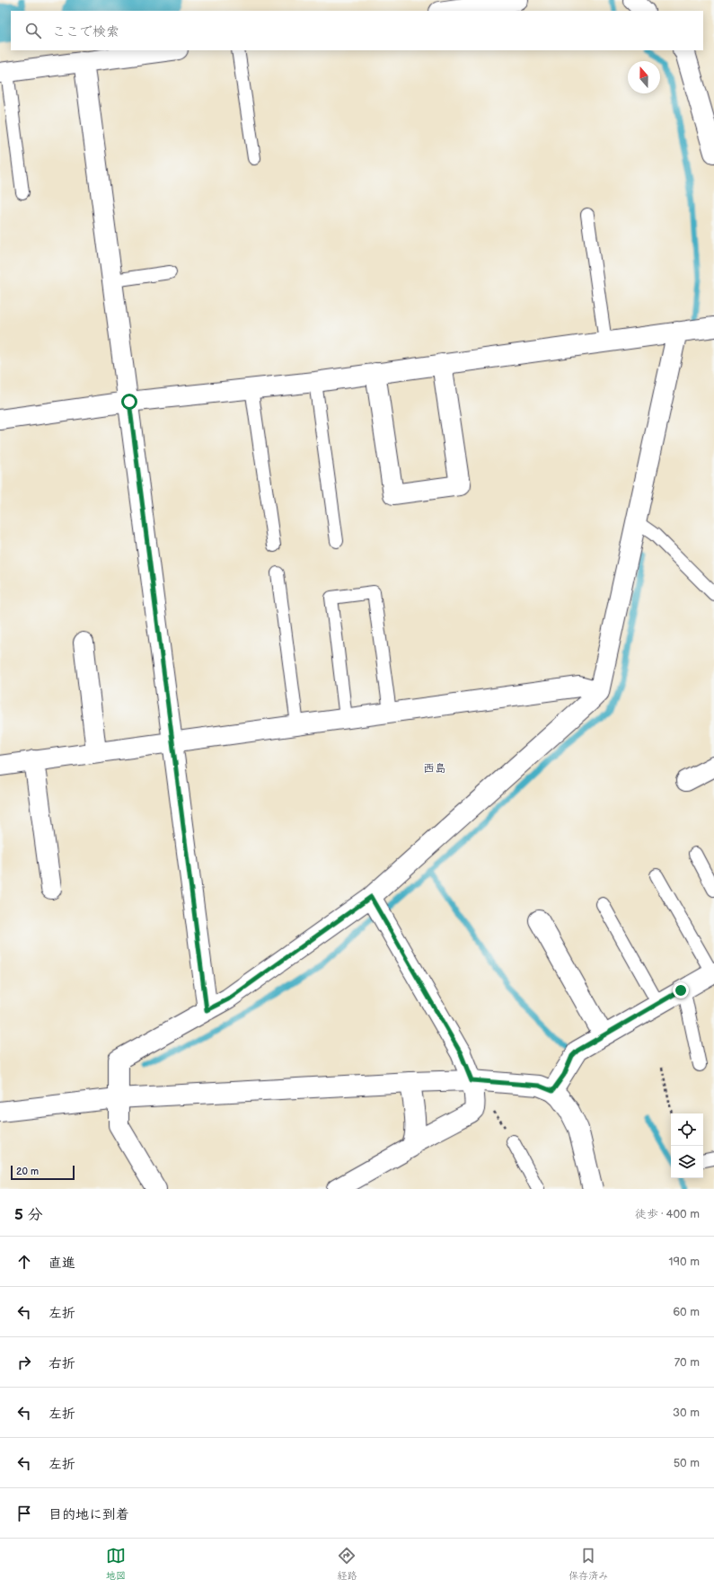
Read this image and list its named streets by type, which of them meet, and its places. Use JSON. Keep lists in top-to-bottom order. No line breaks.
{"districts":["西島"],"scale_bar":"20 m","north":"top","page":{"search":"ここで検索","scale":"20 m","heading":["5 分","徒歩 · 400 m"],"list":[["直進","190 m"],["左折","60 m"],["右折","70 m"],["左折","30 m"],["左折","50 m"],"目的地に到着"],"nav":["地図","経路","保存済み"]}}
